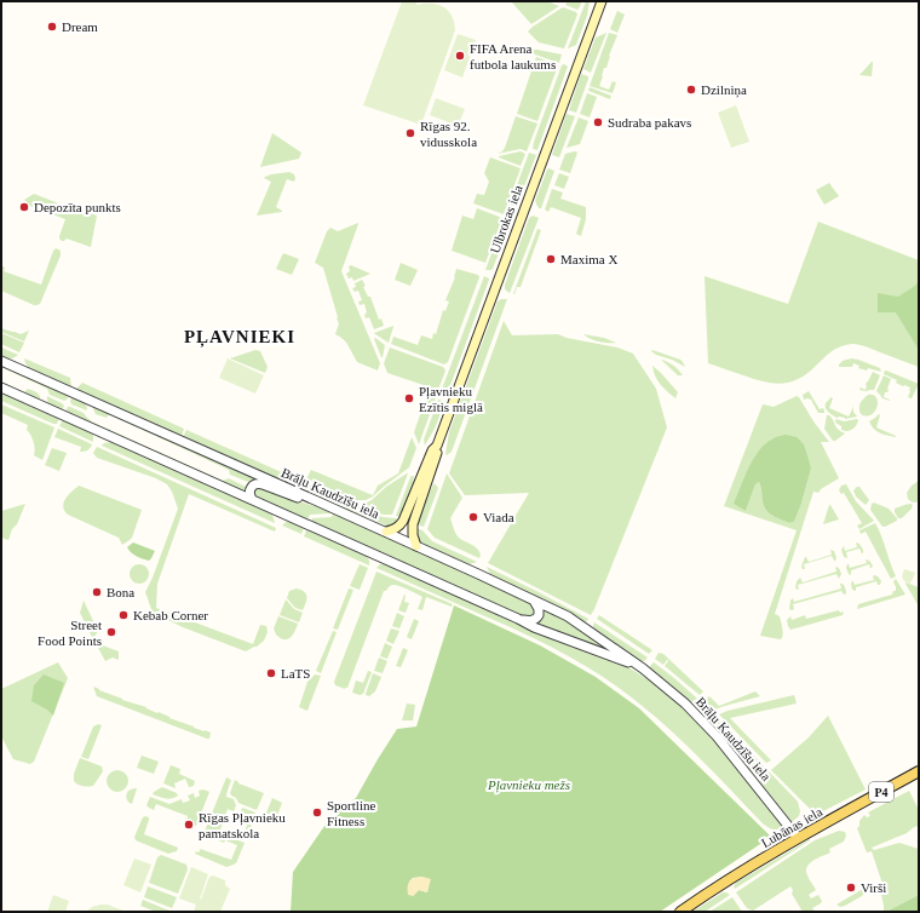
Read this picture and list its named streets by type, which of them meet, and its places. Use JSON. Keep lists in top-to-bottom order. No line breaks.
{"streets":{"main road":["Ulbrokas iela","P4","Lubānas iela"],"street":["Brāļu Kaudzīšu iela"]},"crossings":[["Ulbrokas iela","Brāļu Kaudzīšu iela"],["Brāļu Kaudzīšu iela","Lubānas iela"]],"districts":["PĻAVNIEKI"],"parks":["Pļavnieku mežs"],"places":["Dream","FIFA Arena futbola laukums","Dzilniņa","Sudraba pakavs","Rīgas 92. vidusskola","Depozīta punkts","Maxima X","Pļavnieku Ezītis miglā","Viada","Bona","Kebab Corner","Street Food Points","LaTS","Sportline Fitness","Rīgas Pļavnieku pamatskola","Virši"]}
